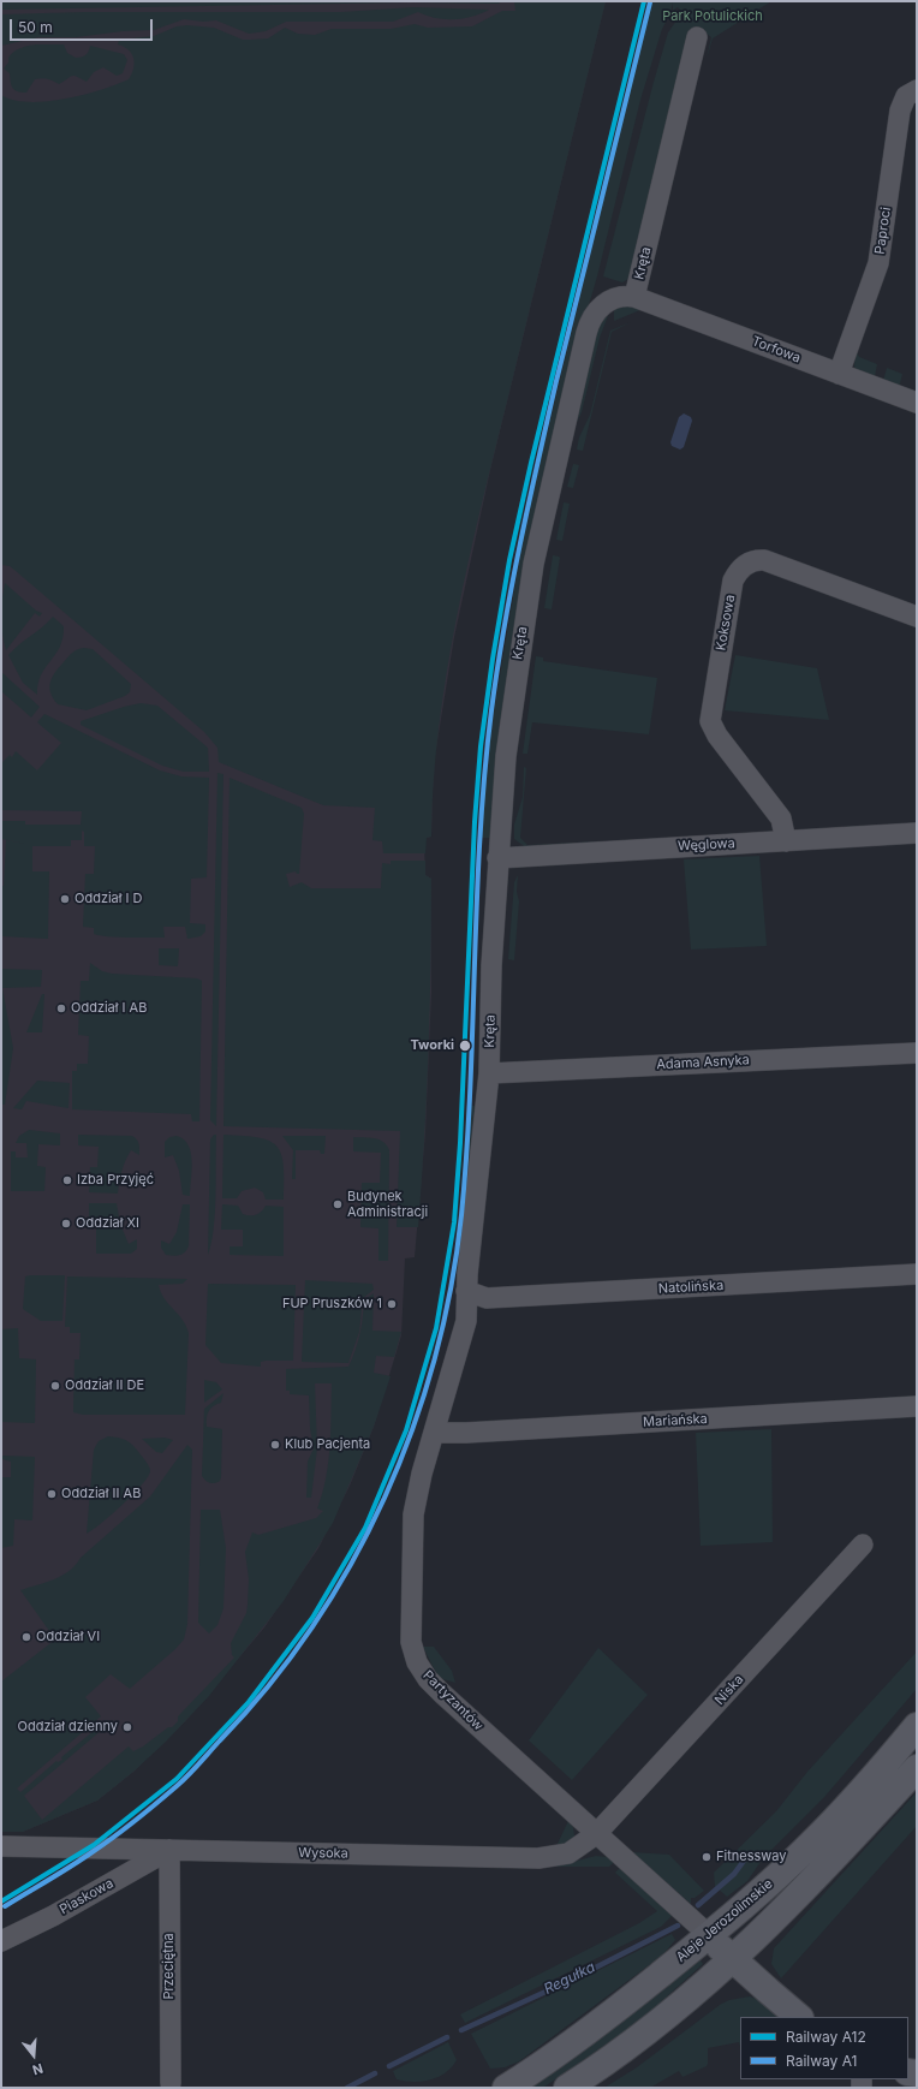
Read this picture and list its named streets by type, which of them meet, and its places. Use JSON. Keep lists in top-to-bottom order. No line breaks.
{"streets":{"main road":["Aleje Jerozolimskie"],"street":["Paproci","Kręta","Torfowa","Koksowa","Węglowa","Adama Asnyka","Natolińska","Mariańska","Niska","Partyzantów","Wysoka","Piaskowa","Przeciętna"]},"crossings":[["Paproci","Torfowa"],["Kręta","Torfowa"],["Kręta","Węglowa"],["Kręta","Adama Asnyka"],["Kręta","Natolińska"],["Kręta","Partyzantów"],["Koksowa","Węglowa"],["Natolińska","Partyzantów"],["Mariańska","Partyzantów"],["Niska","Partyzantów"],["Niska","Wysoka"],["Partyzantów","Wysoka"],["Partyzantów","Aleje Jerozolimskie"],["Wysoka","Piaskowa"],["Wysoka","Przeciętna"],["Piaskowa","Przeciętna"]],"water":["Regułka"],"parks":["Park Potulickich"],"places":["Oddział I D","Oddział I AB","Tworki","Izba Przyjęć","Budynek Administracji","Oddział XI","FUP Pruszków 1","Oddział II DE","Klub Pacjenta","Oddział II AB","Oddział VI","Oddział dzienny","Fitnessway"],"lines":["rail line A12","rail line A1"],"legend":["Railway A12","Railway A1"],"scale_bar":"50 m","north":"bottom"}
